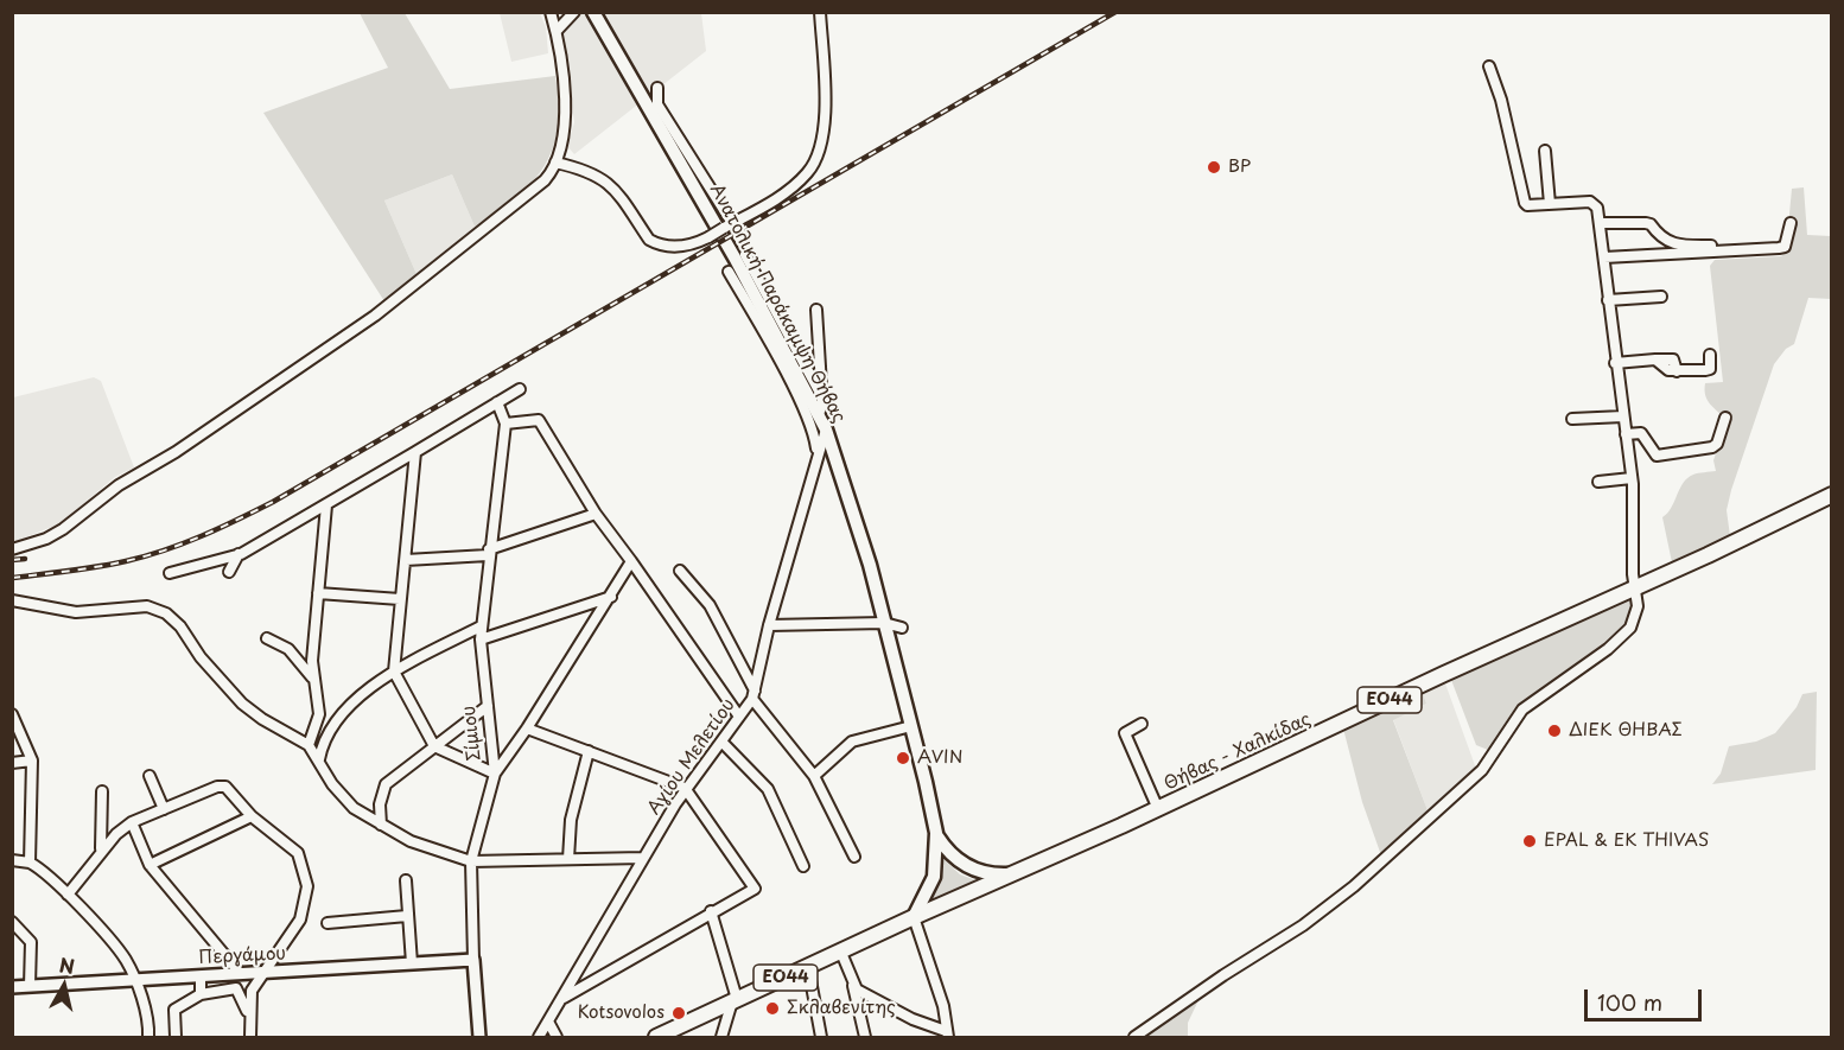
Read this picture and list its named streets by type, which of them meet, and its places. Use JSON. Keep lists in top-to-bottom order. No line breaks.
{"streets":{"main road":["Ανατολική Παράκαμψη Θήβας","ΕΟ44","Θήβας - Χαλκίδας"],"street":["Σίμιου","Αγίου Μελετίου","Περγάμου"]},"crossings":[["Ανατολική Παράκαμψη Θήβας","Θήβας - Χαλκίδας"],["Ανατολική Παράκαμψη Θήβας","Αγίου Μελετίου"],["Σίμιου","Περγάμου"]],"places":["BP","ΔΙΕΚ ΘΗΒΑΣ","AVIN","EPAL & EK THIVAS","Σκλαβενίτης","Kotsovolos"],"scale_bar":"100 m","north":"top"}
